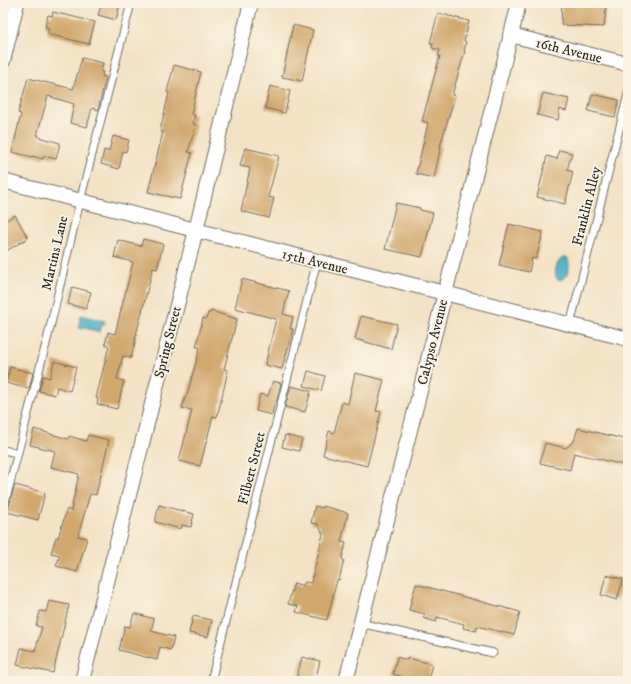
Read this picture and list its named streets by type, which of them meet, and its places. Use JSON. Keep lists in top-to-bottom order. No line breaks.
{"streets":{"street":["16th Avenue","15th Avenue","Spring Street","Calypso Avenue"],"lane":["Franklin Alley","Martins Lane","Filbert Street"]},"crossings":[["16th Avenue","Calypso Avenue"],["Franklin Alley","15th Avenue"],["Martins Lane","15th Avenue"],["15th Avenue","Spring Street"],["15th Avenue","Calypso Avenue"],["15th Avenue","Filbert Street"]]}
